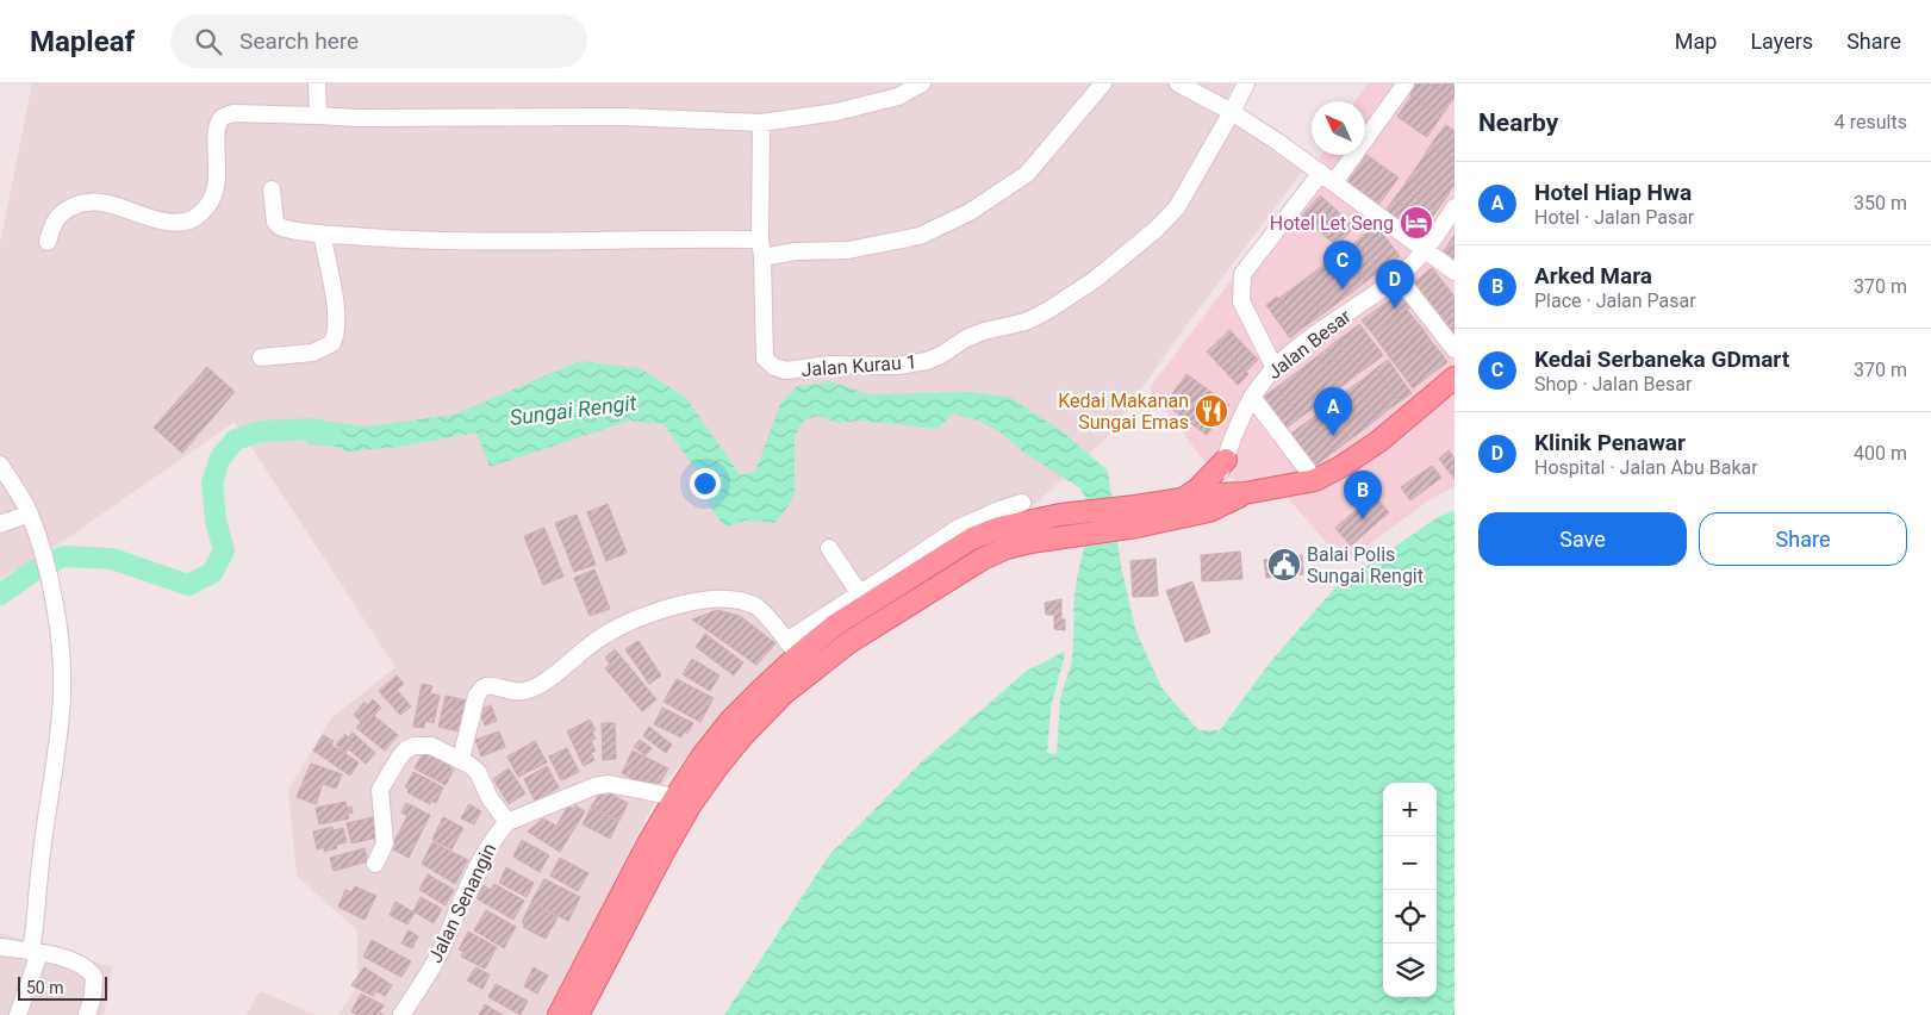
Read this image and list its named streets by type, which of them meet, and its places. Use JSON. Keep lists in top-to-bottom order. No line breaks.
{"streets":{"street":["Jalan Besar","Jalan Kurau 1","Jalan Senangin"]},"water":["Sungai Rengit"],"places":{"hotel":["Hotel Let Seng"],"restaurant":["Kedai Makanan Sungai Emas"],"public building":["Balai Polis Sungai Rengit"]},"scale_bar":"50 m","north":"top left","page":{"header":"Mapleaf","search":"Search here","nav":["Map","Layers","Share"],"heading":["Nearby","4 results"],"list":[{"mark":"A","name":"Hotel Hiap Hwa","note":"Hotel · Jalan Pasar","value":"350 m"},{"mark":"B","name":"Arked Mara","note":"Place · Jalan Pasar","value":"370 m"},{"mark":"C","name":"Kedai Serbaneka GDmart","note":"Shop · Jalan Besar","value":"370 m"},{"mark":"D","name":"Klinik Penawar","note":"Hospital · Jalan Abu Bakar","value":"400 m"}],"pins":["C","D","A","B"],"buttons":["Save","Share"],"map_buttons":["+","−"],"scale":"50 m"}}
